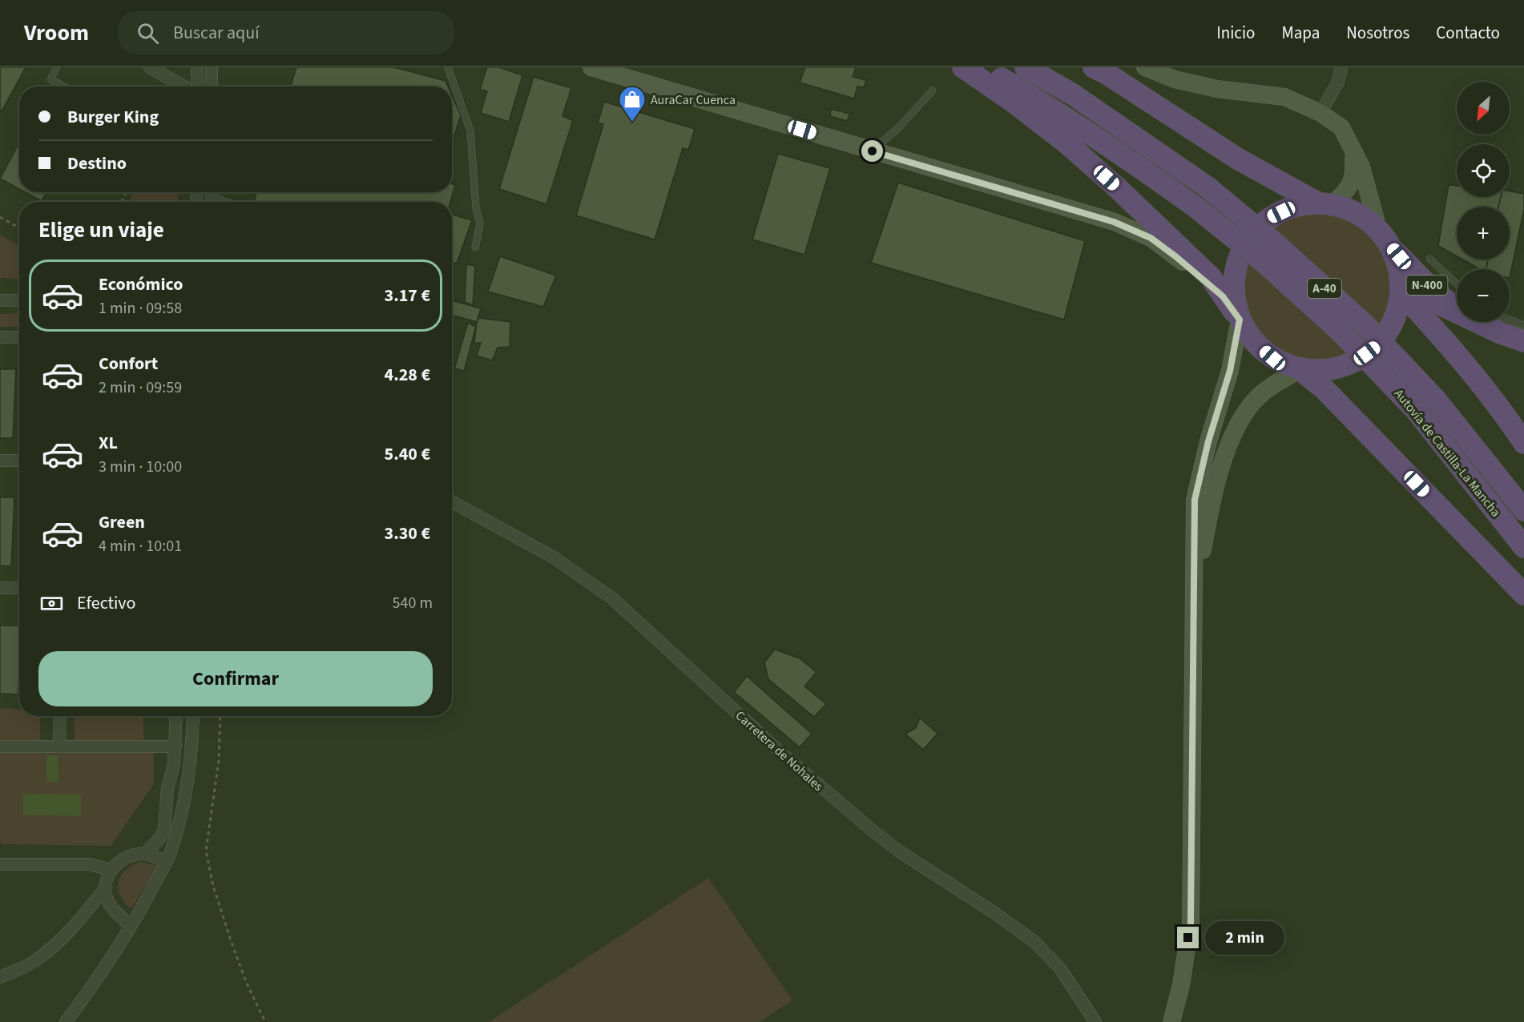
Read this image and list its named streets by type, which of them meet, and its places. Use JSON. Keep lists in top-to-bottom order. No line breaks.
{"streets":{"highway":["N-400","A-40","Autovía de Castilla-La Mancha"],"street":["Carretera de Nohales"]},"places":{"shop":["AuraCar Cuenca"]},"north":"bottom left","page":{"header":"Vroom","search":"Buscar aquí","nav":["Inicio","Mapa","Nosotros","Contacto"],"map_buttons":["+","−"],"banner":["Burger King","Destino"],"heading":"Elige un viaje","list":[{"name":"Económico","note":"1 min · 09:58","value":"3.17 €"},{"name":"Confort","note":"2 min · 09:59","value":"4.28 €"},{"name":"XL","note":"3 min · 10:00","value":"5.40 €"},{"name":"Green","note":"4 min · 10:01","value":"3.30 €"}],"pay":["Efectivo","540 m"],"buttons":"Confirmar","bubble":"2 min"}}
